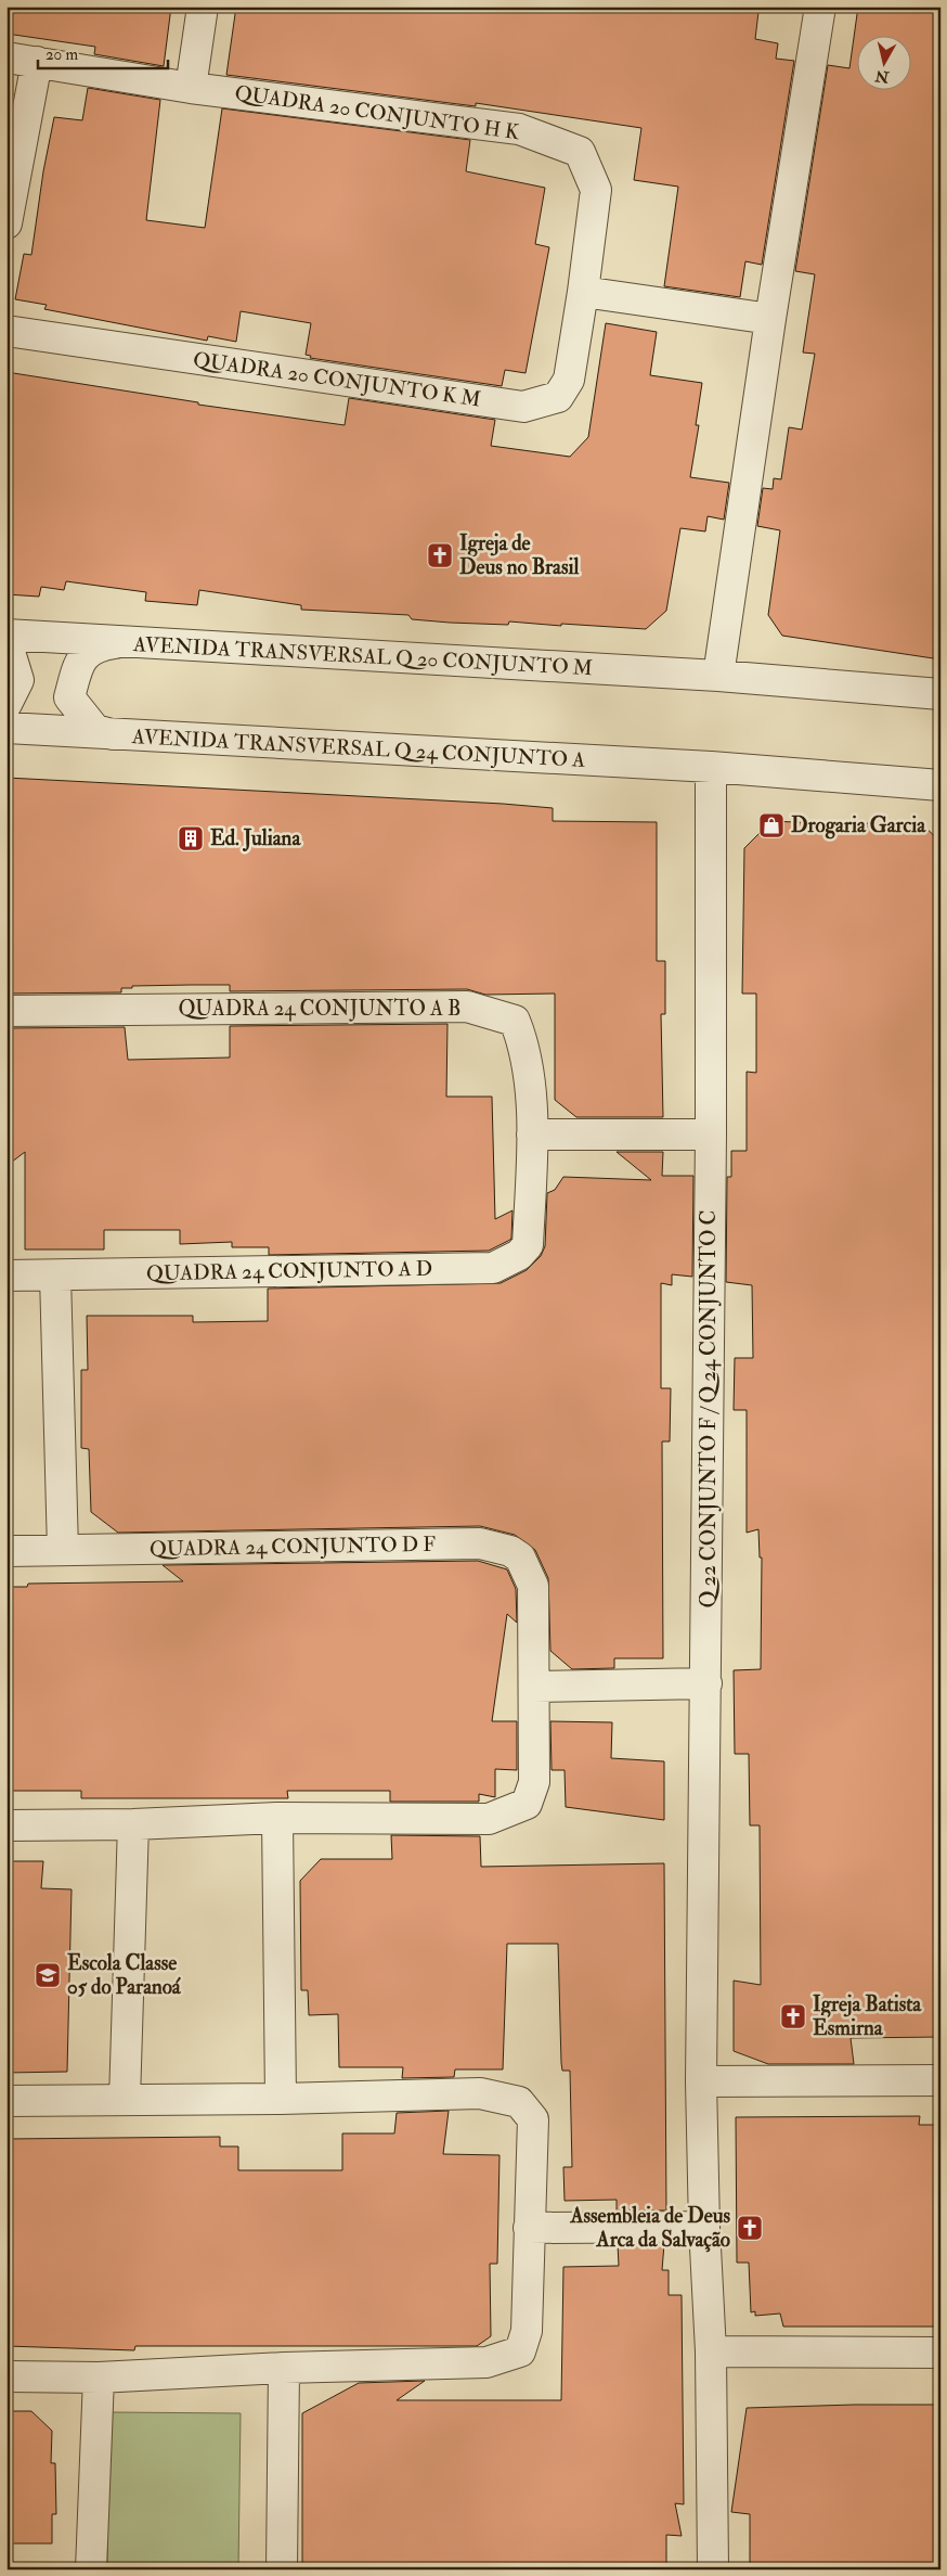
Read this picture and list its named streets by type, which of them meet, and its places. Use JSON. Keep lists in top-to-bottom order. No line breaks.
{"streets":{"street":["QUADRA 20 CONJUNTO H K","QUADRA 20 CONJUNTO K M","AVENIDA TRANSVERSAL Q 20 CONJUNTO M","AVENIDA TRANSVERSAL Q 24 CONJUNTO A","QUADRA 24 CONJUNTO A B","QUADRA 24 CONJUNTO A D","Q 22 CONJUNTO F / Q 24 CONJUNTO C","QUADRA 24 CONJUNTO D F"]},"crossings":[["QUADRA 20 CONJUNTO H K","QUADRA 20 CONJUNTO K M"],["AVENIDA TRANSVERSAL Q 24 CONJUNTO A","Q 22 CONJUNTO F / Q 24 CONJUNTO C"],["QUADRA 24 CONJUNTO A B","QUADRA 24 CONJUNTO A D"]],"places":{"church":["Igreja de Deus no Brasil","Igreja Batista Esmirna","Assembleia de Deus Arca da Salvação"],"shop":["Drogaria Garcia"],"building":["Ed. Juliana"],"school or university":["Escola Classe 05 do Paranoá"]},"scale_bar":"20 m","north":"bottom"}
